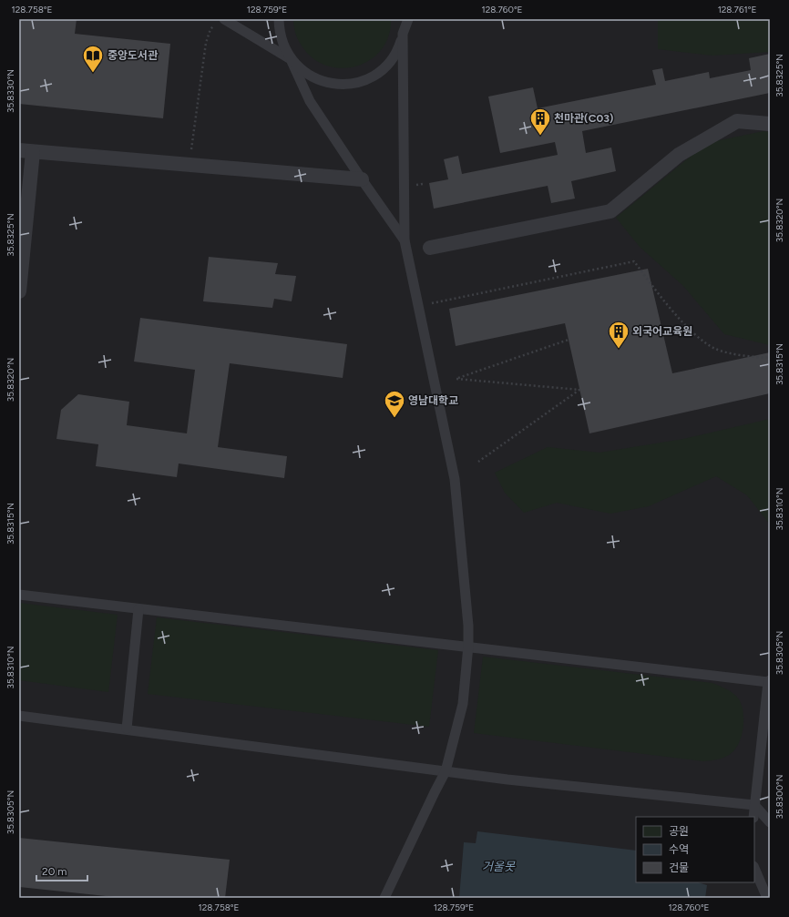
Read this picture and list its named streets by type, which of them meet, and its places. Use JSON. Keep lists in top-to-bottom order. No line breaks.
{"water":["거울못"],"places":{"library":["중앙도서관"],"building":["천마관(C03)","외국어교육원"],"school or university":["영남대학교"]},"legend":["공원","수역","건물"],"scale_bar":"20 m","coordinates":["128.758°E","128.759°E","128.760°E","128.761°E","35.8325°N","35.8330°N","35.8320°N","35.8315°N","35.8310°N","35.8305°N","35.8300°N"]}
